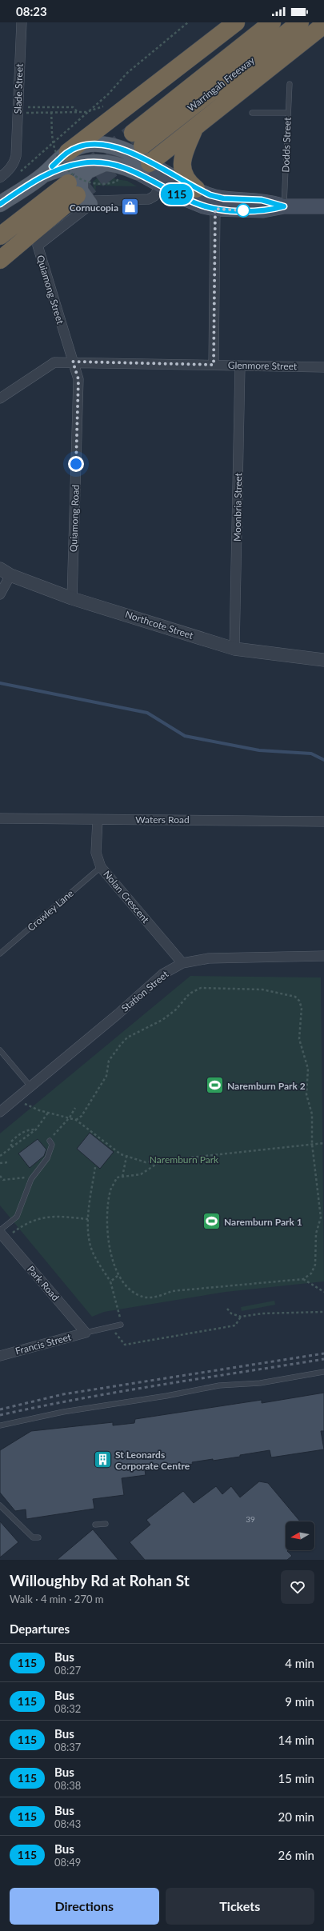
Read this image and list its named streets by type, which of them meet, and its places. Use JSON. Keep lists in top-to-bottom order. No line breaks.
{"streets":{"highway":["Warringah Freeway"],"street":["Slade Street","Quiamong Street","Glenmore Street","Moonbria Street","Quiamong Road","Northcote Street","Waters Road","Nolan Crescent","Station Street","Park Road","Francis Street"],"lane":["Dodds Street","Crowley Lane"]},"crossings":[["Quiamong Street","Glenmore Street"],["Quiamong Street","Quiamong Road"],["Glenmore Street","Moonbria Street"],["Glenmore Street","Quiamong Road"],["Moonbria Street","Northcote Street"],["Quiamong Road","Northcote Street"],["Waters Road","Nolan Crescent"],["Nolan Crescent","Crowley Lane"],["Nolan Crescent","Station Street"],["Park Road","Francis Street"]],"parks":["Naremburn Park"],"places":{"shop":["Cornucopia"],"sports":["Naremburn Park 2","Naremburn Park 1"],"building":["St Leonards Corporate Centre"]},"lines":["bus line 115"],"house_numbers":["39"],"north":"left","page":{"status":"08:23","on_map":"115","heading":[["Willoughby Rd at Rohan St","Walk · 4 min · 270 m"],"Departures"],"list":[{"mark":"115","name":"Bus","note":"08:27","value":"4 min"},{"mark":"115","name":"Bus","note":"08:32","value":"9 min"},{"mark":"115","name":"Bus","note":"08:37","value":"14 min"},{"mark":"115","name":"Bus","note":"08:38","value":"15 min"},{"mark":"115","name":"Bus","note":"08:43","value":"20 min"},{"mark":"115","name":"Bus","note":"08:49","value":"26 min"}],"buttons":["Directions","Tickets"]}}
